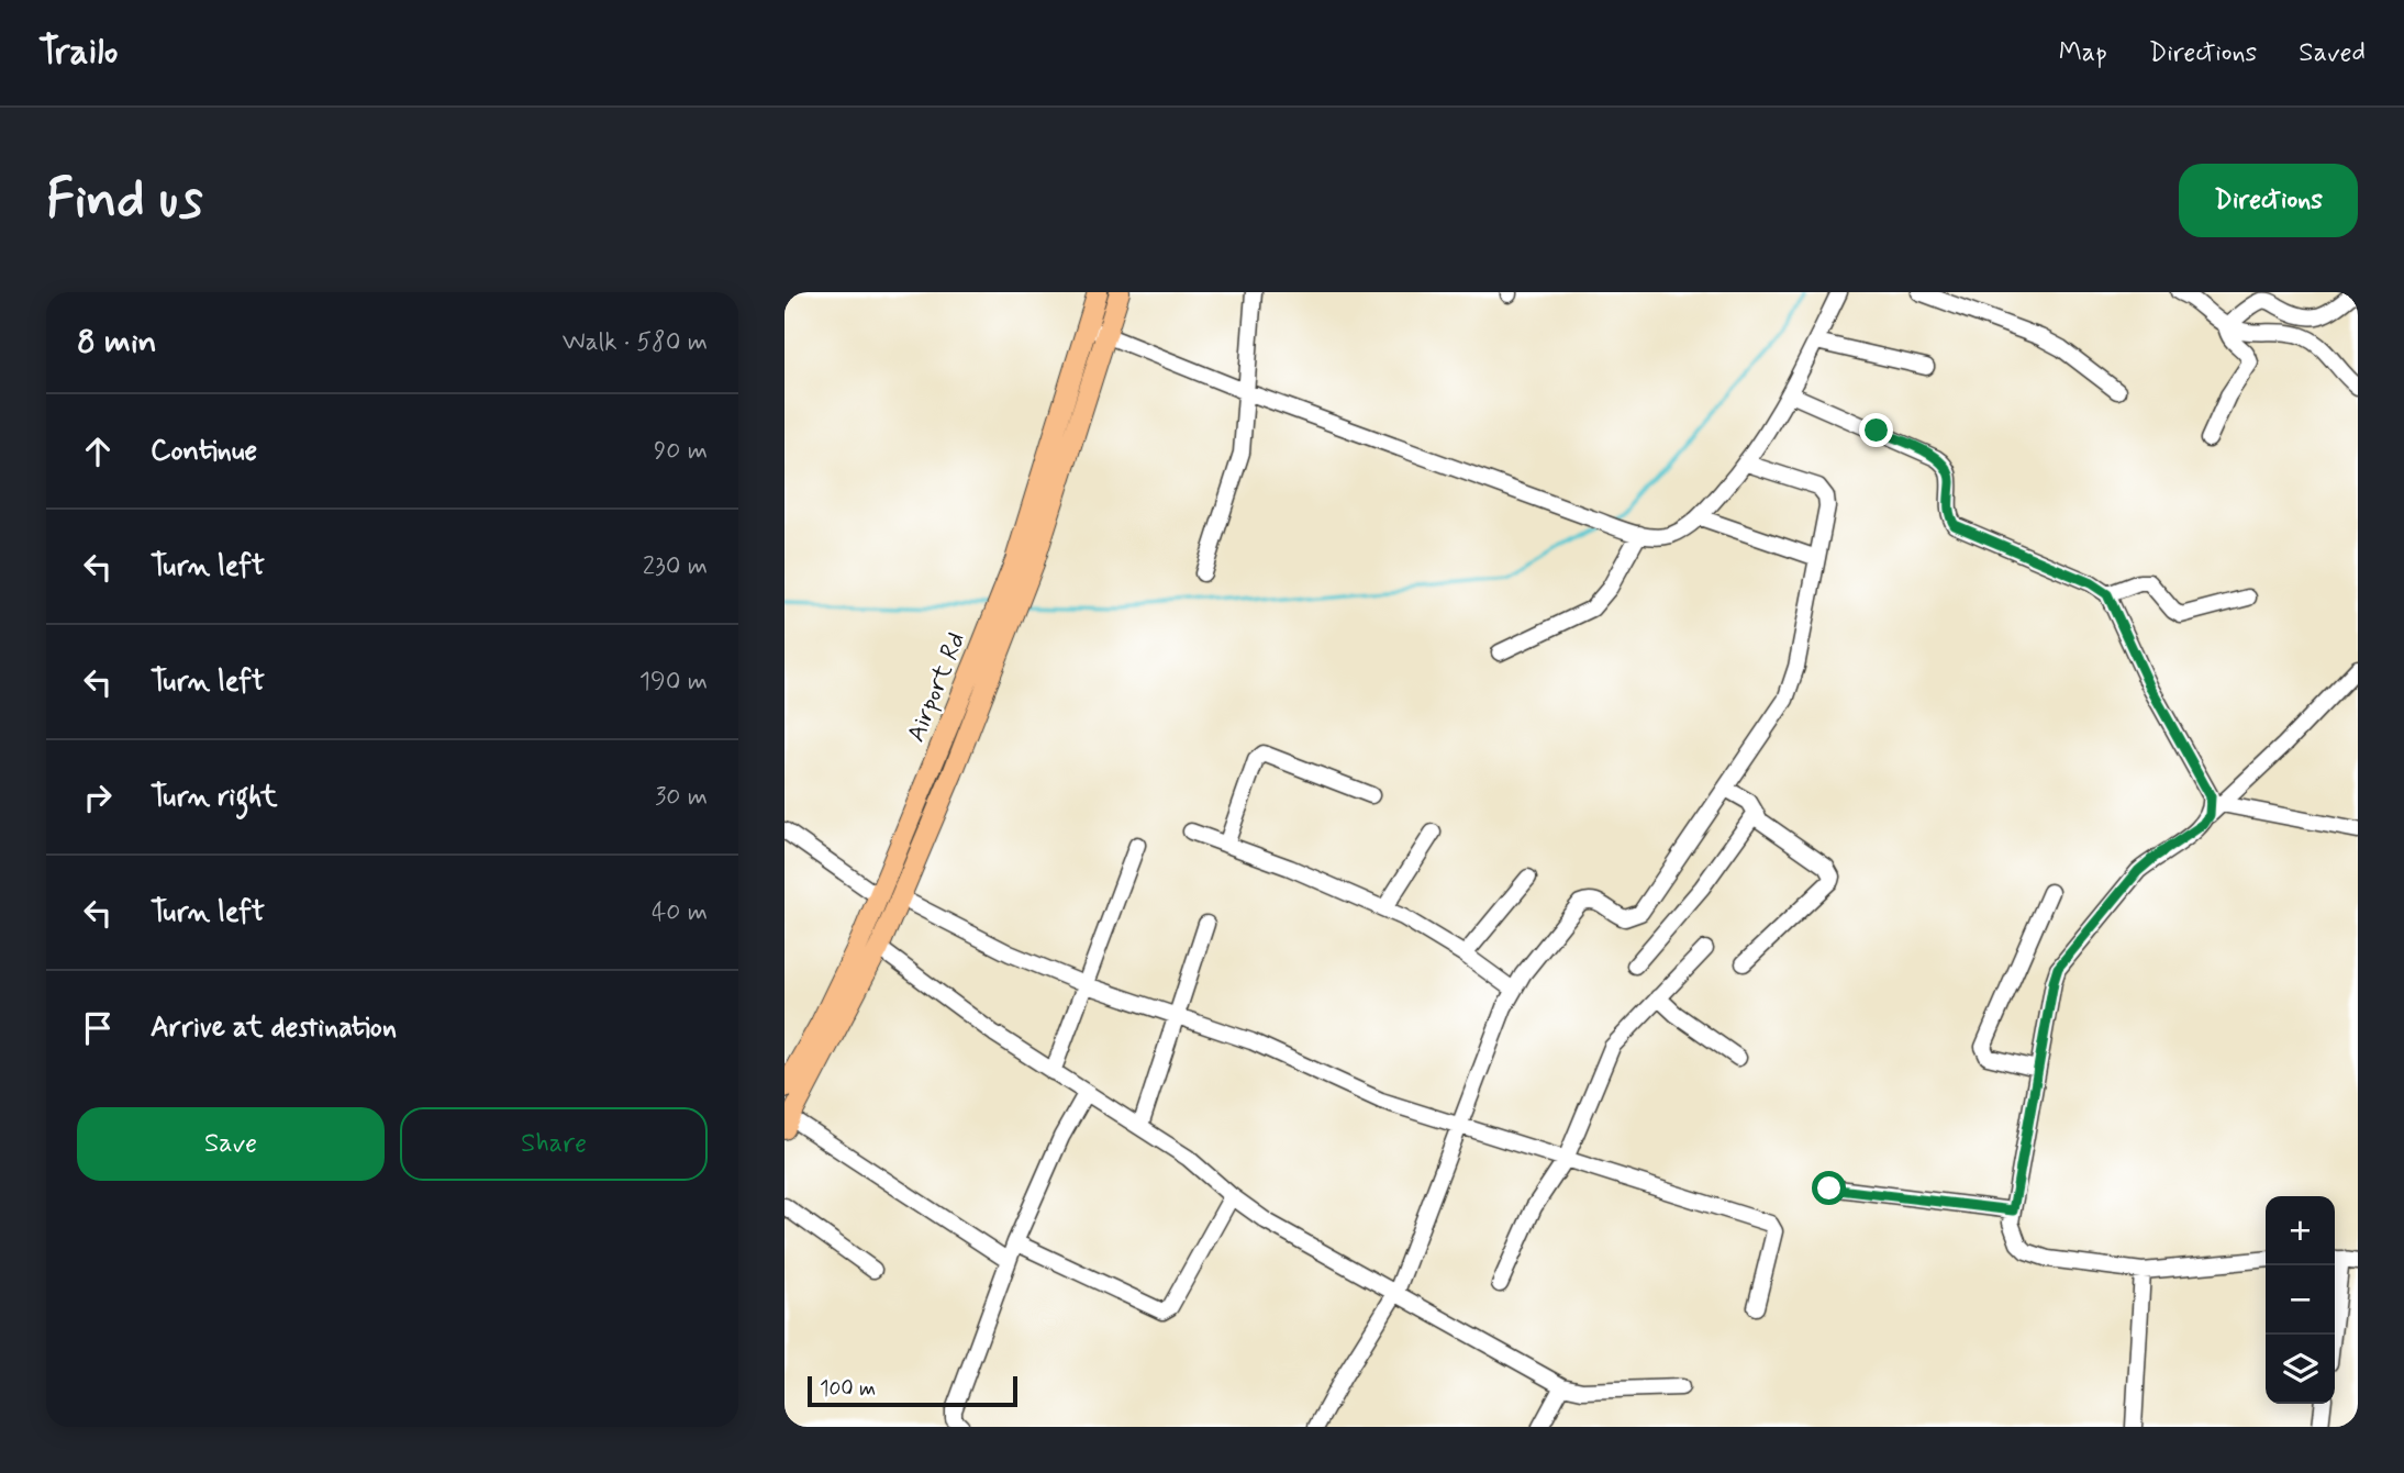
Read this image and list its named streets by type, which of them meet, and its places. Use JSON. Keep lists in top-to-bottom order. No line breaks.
{"streets":{"main road":["Airport Rd"]},"scale_bar":"100 m","page":{"header":"Trailo","nav":["Map","Directions","Saved"],"buttons":["Directions",["Save","Share"]],"title":"Find us","heading":["8 min","Walk · 580 m"],"list":[["Continue","90 m"],["Turn left","230 m"],["Turn left","190 m"],["Turn right","30 m"],["Turn left","40 m"],"Arrive at destination"],"map_buttons":["+","−"],"scale":"100 m"}}
